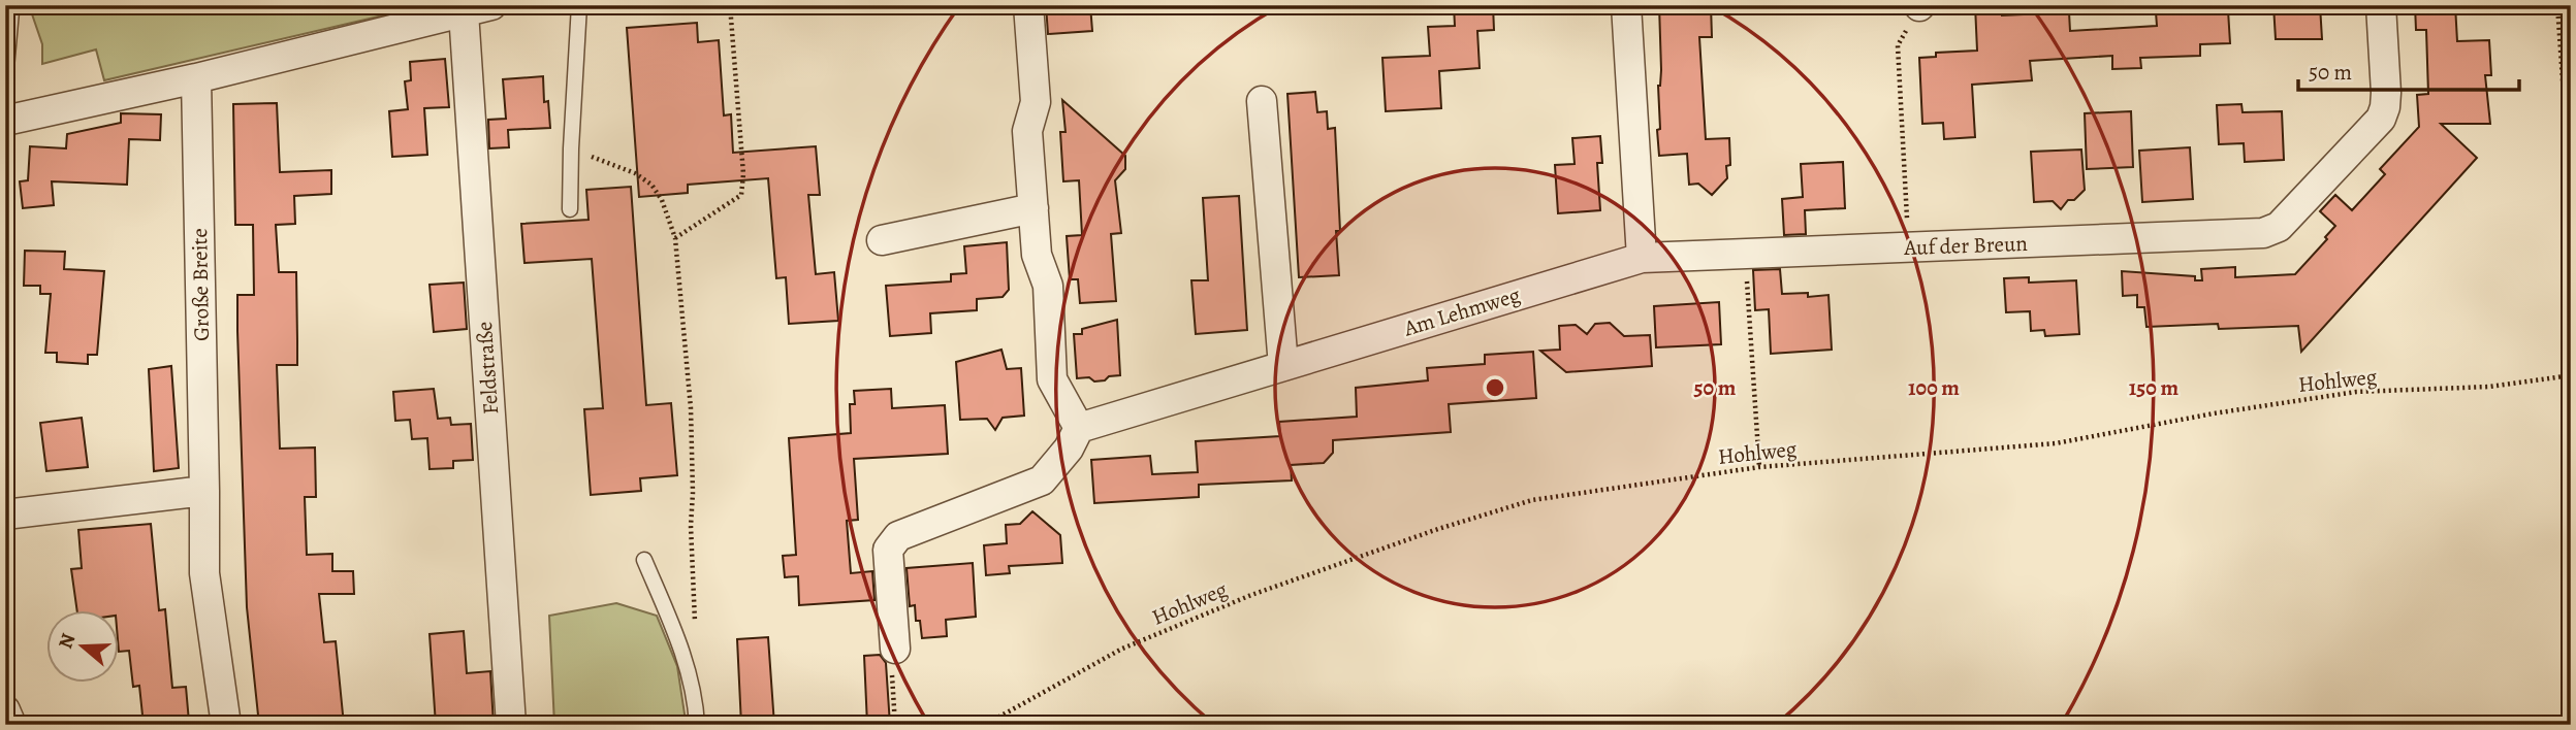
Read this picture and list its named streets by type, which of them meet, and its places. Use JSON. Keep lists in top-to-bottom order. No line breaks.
{"streets":{"street":["Auf der Breun","Große Breite","Am Lehmweg","Feldstraße"],"path":["Hohlweg"]},"crossings":[["Auf der Breun","Am Lehmweg"]],"scale_bar":"50 m","north":"left","rings":["50 m","100 m","150 m"]}
